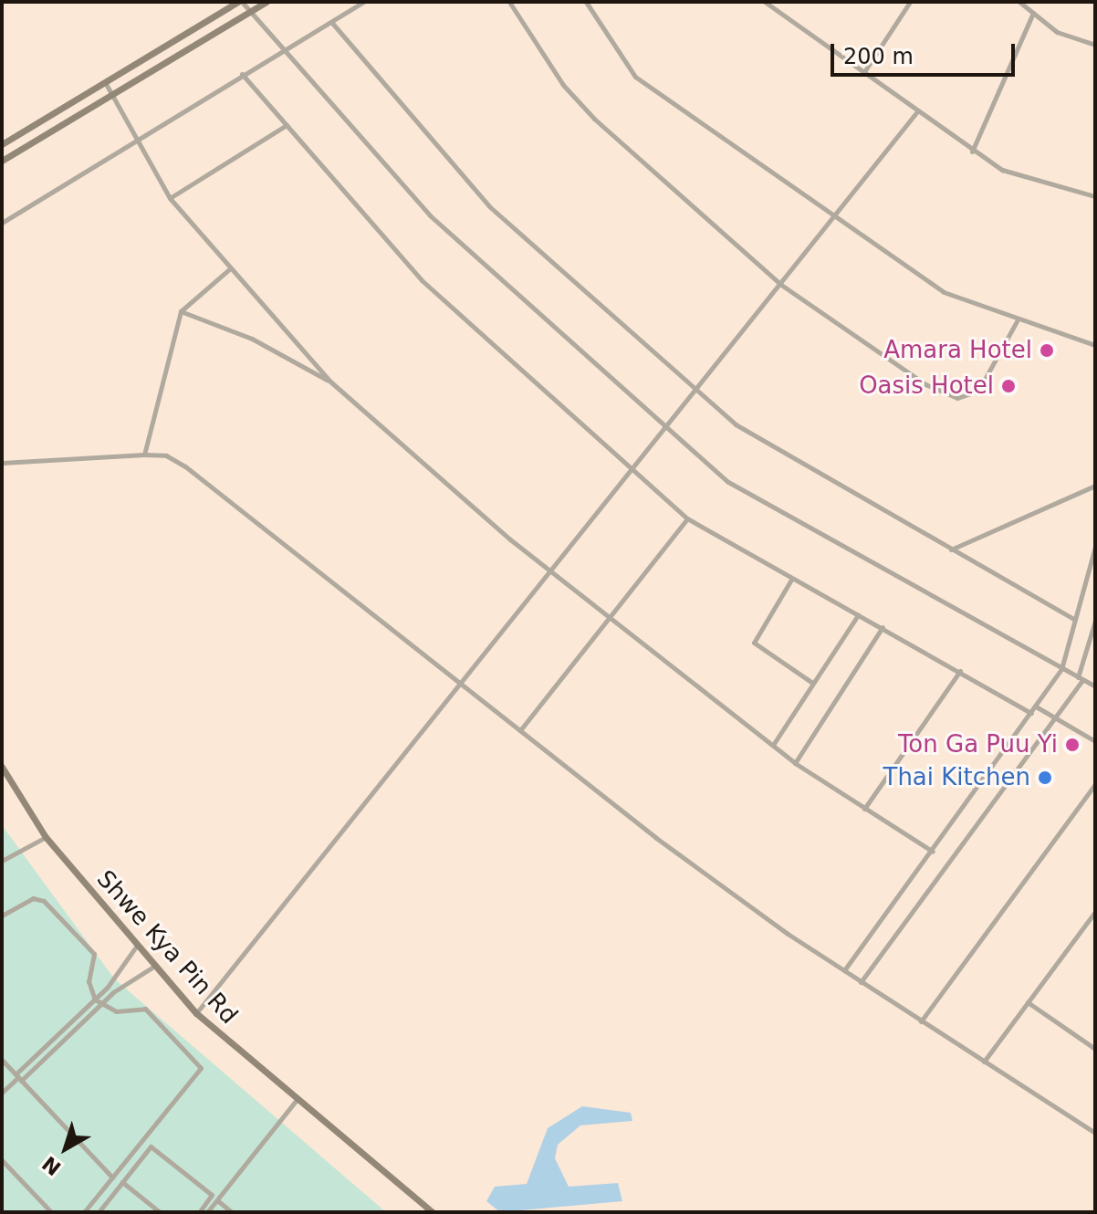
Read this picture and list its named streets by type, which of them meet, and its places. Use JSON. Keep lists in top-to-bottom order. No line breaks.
{"streets":{"street":["Shwe Kya Pin Rd"]},"places":["Amara Hotel","Oasis Hotel","Ton Ga Puu Yi","Thai Kitchen"],"scale_bar":"200 m","north":"bottom left"}
